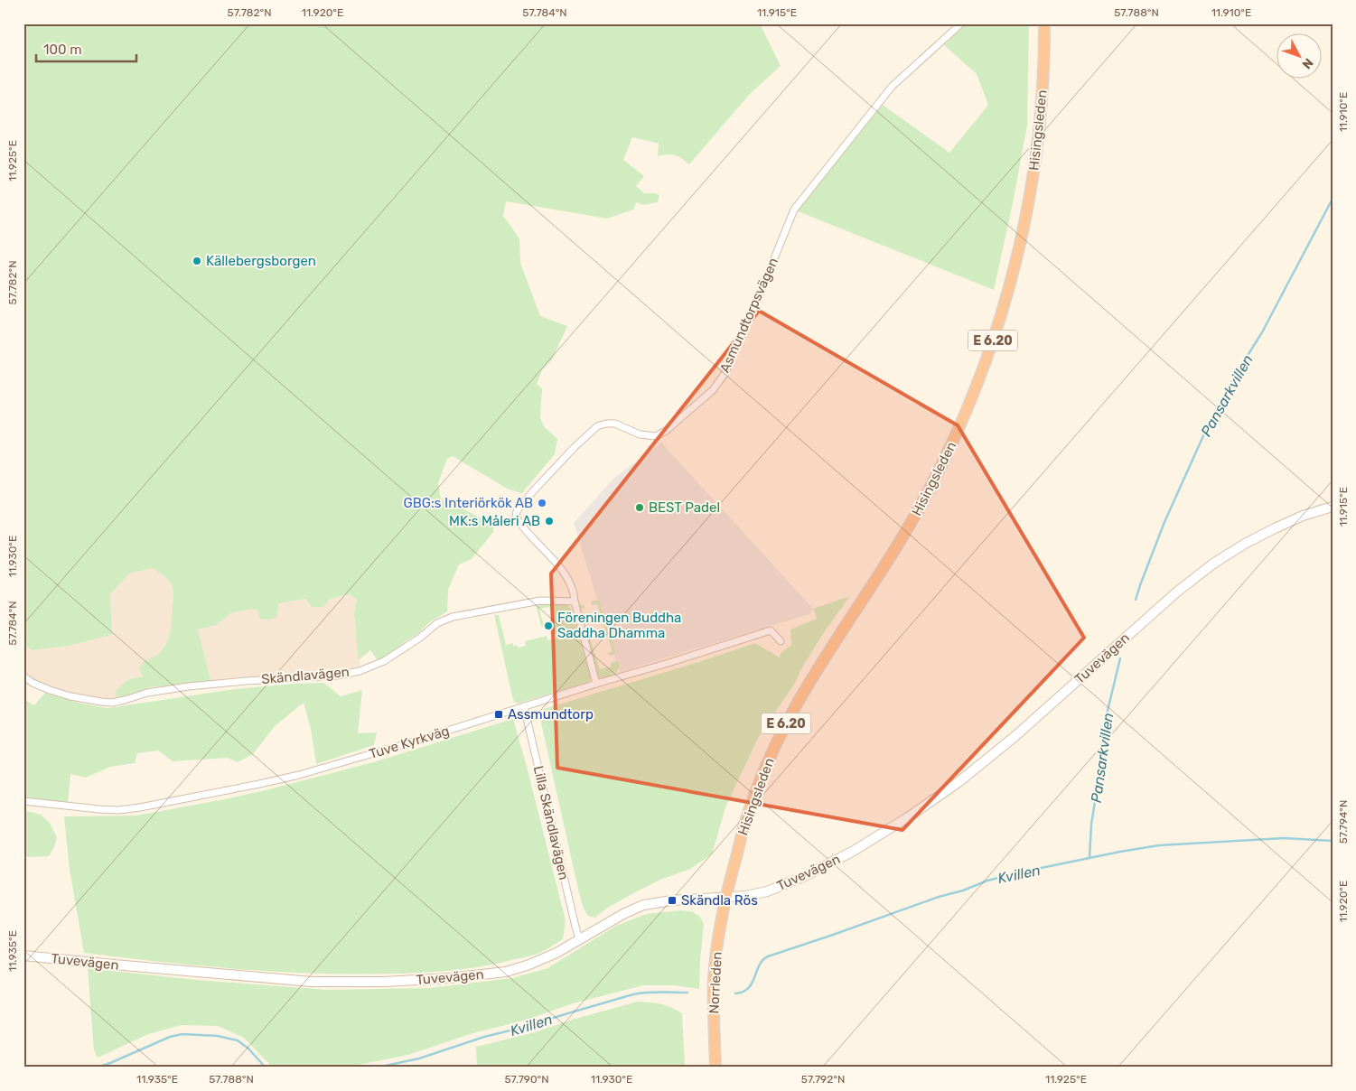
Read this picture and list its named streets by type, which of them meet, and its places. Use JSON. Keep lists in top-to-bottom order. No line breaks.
{"streets":{"highway":["Hisingsleden","E 6.20","Norrleden"],"main road":["Tuvevägen"],"street":["Asmundtorpsvägen","Skändlavägen","Tuve Kyrkväg","Lilla Skändlavägen"]},"crossings":[["Hisingsleden","Tuvevägen"],["Hisingsleden","Norrleden"],["Asmundtorpsvägen","Skändlavägen"],["Tuvevägen","Lilla Skändlavägen"],["Tuvevägen","Norrleden"],["Tuve Kyrkväg","Lilla Skändlavägen"]],"water":["Pansarkvillen","Kvillen"],"places":{"other":["Källebergsborgen","GBG:s Interiörkök AB","BEST Padel","MK:s Måleri AB","Föreningen Buddha Saddha Dhamma"],"transit":["Assmundtorp","Skändla Rös"]},"scale_bar":"100 m","north":"bottom right","coordinates":["57.782°N","11.920°E","57.784°N","11.915°E","57.788°N","11.910°E","11.925°E","11.930°E","57.794°N","11.935°E","57.790°N","57.792°N"]}
